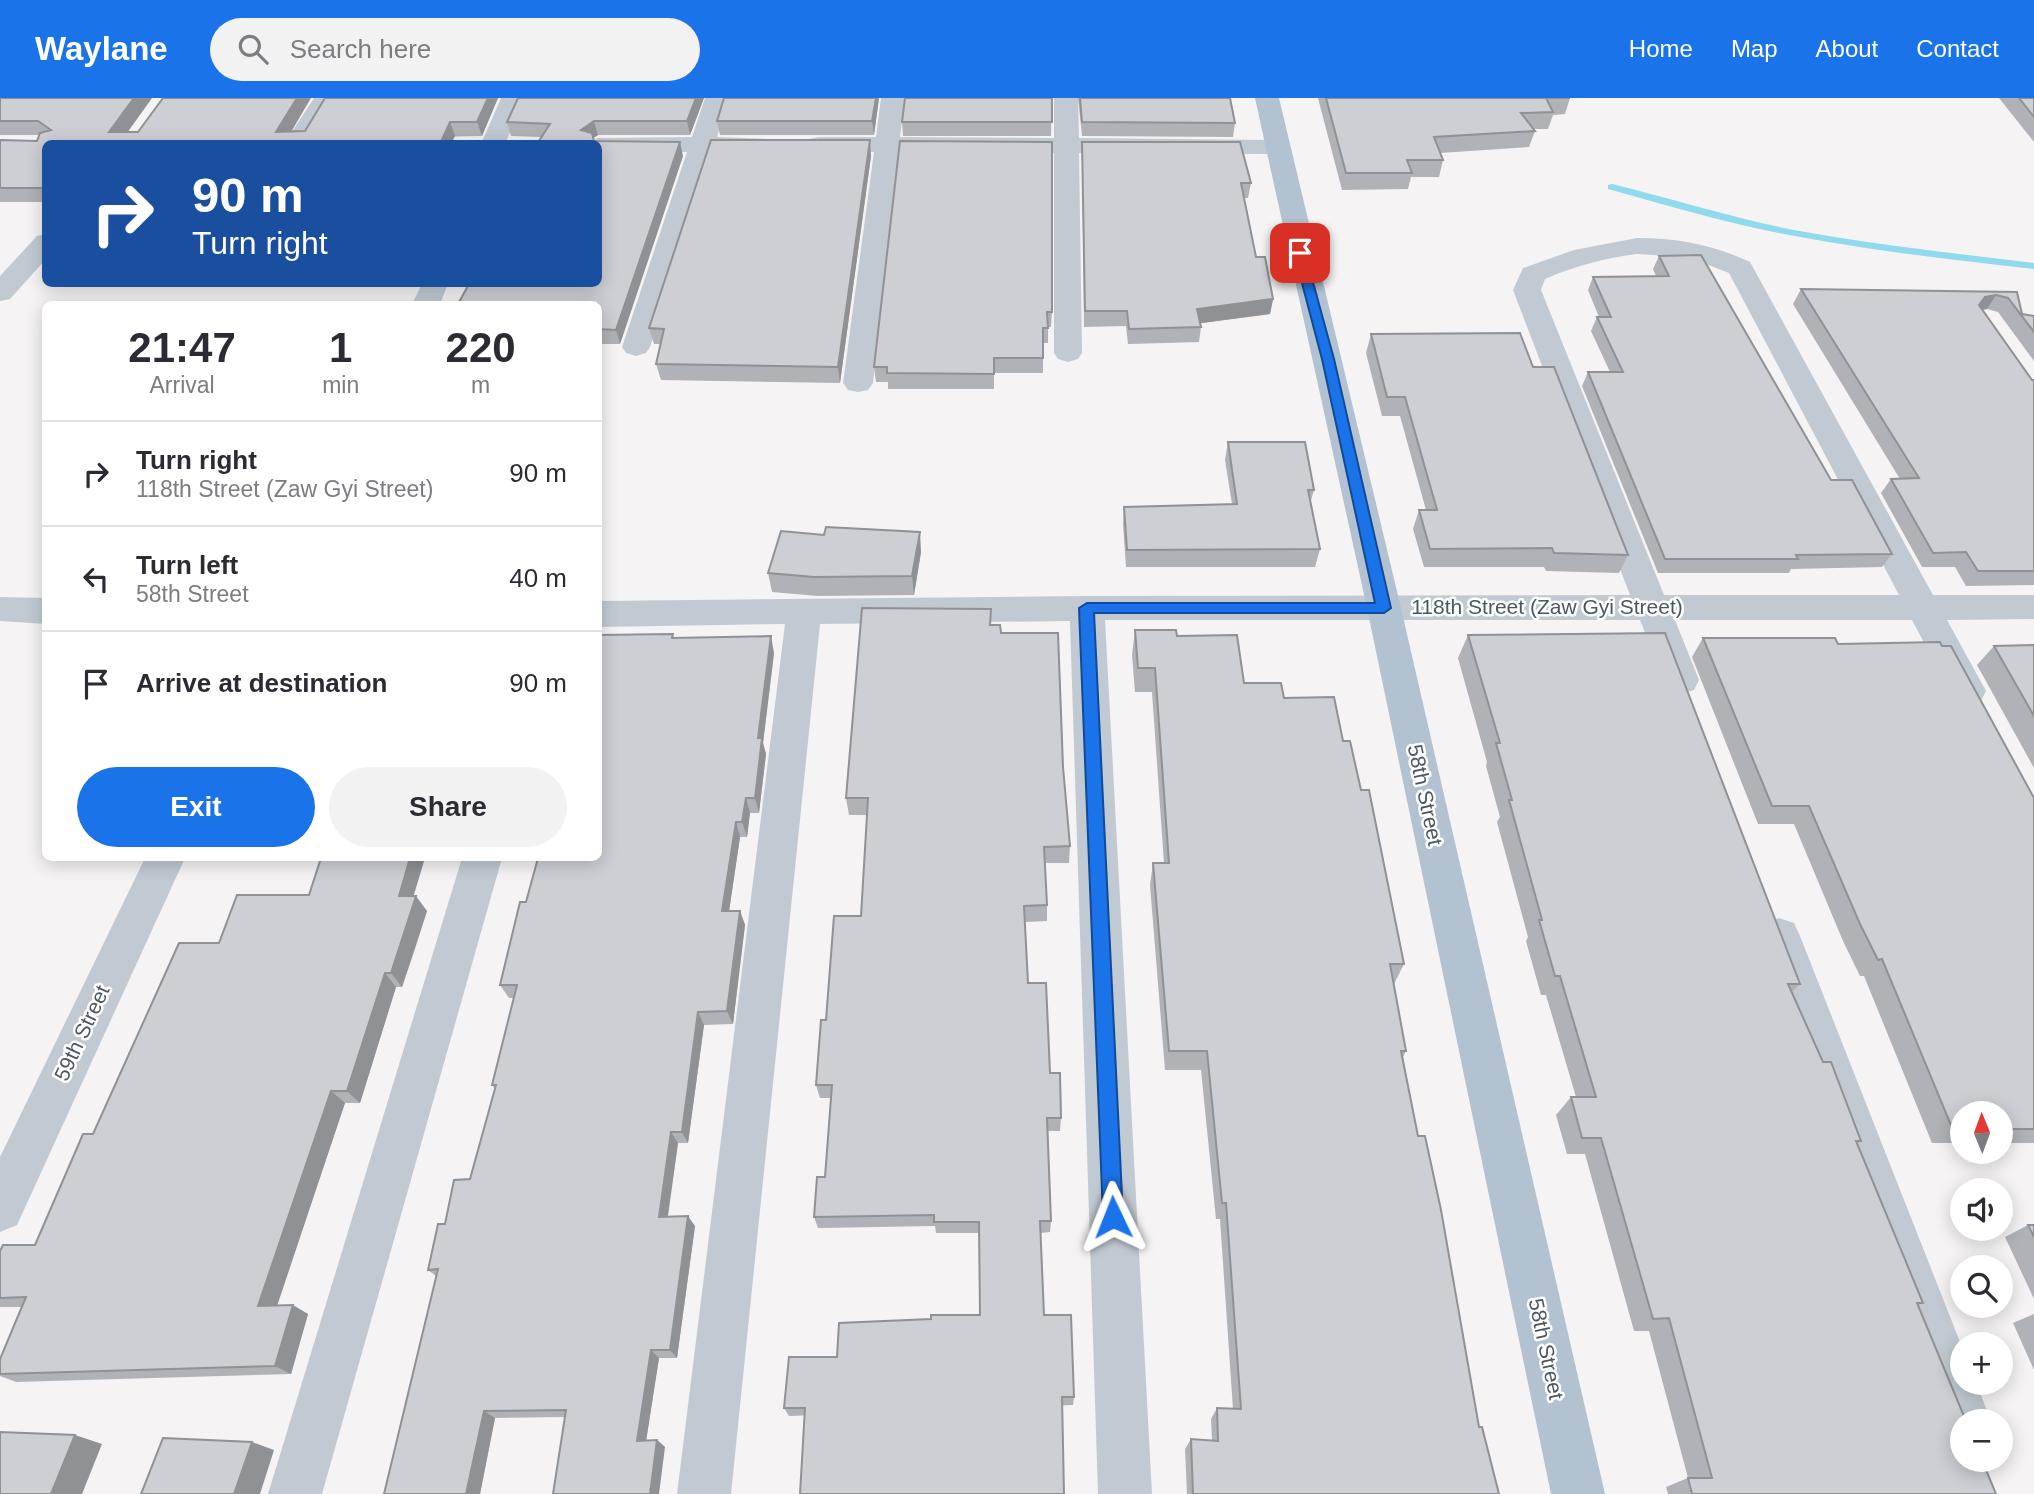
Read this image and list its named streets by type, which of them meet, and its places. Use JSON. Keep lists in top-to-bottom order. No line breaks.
{"streets":{"main road":["58th Street"],"street":["118th Street (Zaw Gyi Street)","59th Street"]},"crossings":[["118th Street (Zaw Gyi Street)","58th Street"]],"north":"top","page":{"header":"Waylane","search":"Search here","nav":["Home","Map","About","Contact"],"turn":["90 m","Turn right"],"eta":["21:47","Arrival","1","min","220","m"],"list":[{"name":"Turn right","note":"118th Street (Zaw Gyi Street)","value":"90 m"},{"name":"Turn left","note":"58th Street","value":"40 m"},{"name":"Arrive at destination","value":"90 m"}],"buttons":["Exit","Share"],"map_buttons":["+","−"]}}
